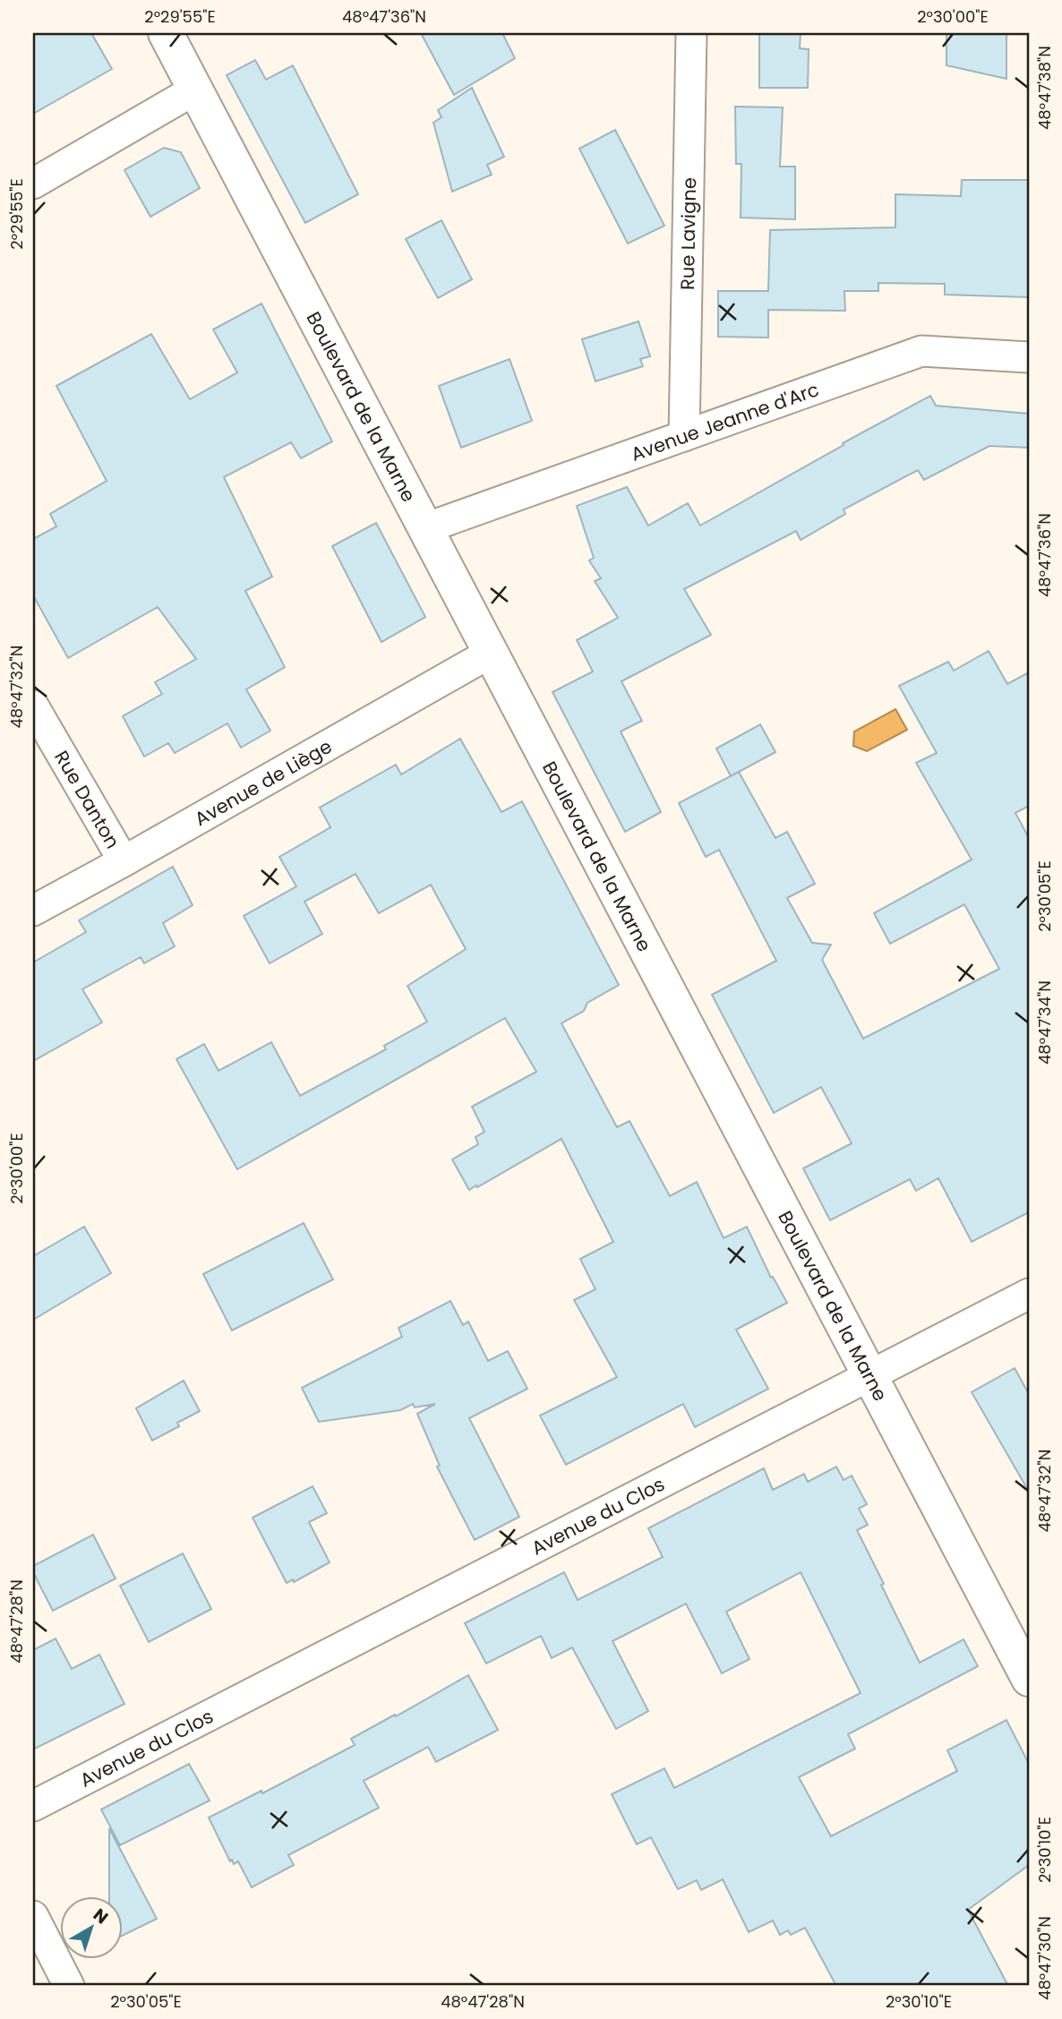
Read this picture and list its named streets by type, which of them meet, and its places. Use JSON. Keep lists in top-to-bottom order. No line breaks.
{"streets":{"street":["Rue Lavigne","Boulevard de la Marne","Avenue Jeanne d'Arc","Avenue de Liège","Rue Danton","Avenue du Clos"]},"crossings":[["Rue Lavigne","Avenue Jeanne d'Arc"],["Boulevard de la Marne","Avenue Jeanne d'Arc"],["Boulevard de la Marne","Avenue de Liège"],["Boulevard de la Marne","Avenue du Clos"],["Avenue de Liège","Rue Danton"]],"north":"top right","coordinates":["2°29'55\"E","48°47'36\"N","2°30'00\"E","48°47'38\"N","48°47'32\"N","2°30'05\"E","48°47'34\"N","48°47'28\"N","2°30'10\"E","48°47'30\"N"]}
